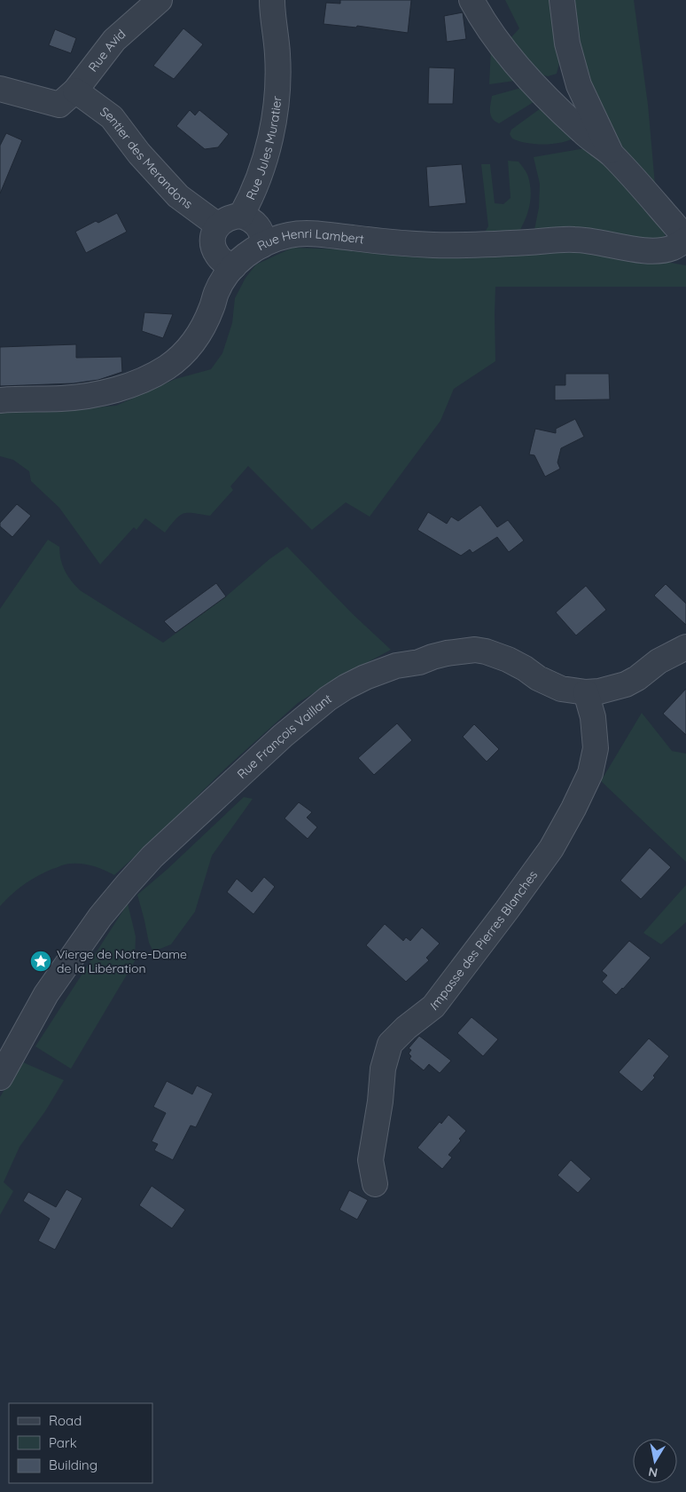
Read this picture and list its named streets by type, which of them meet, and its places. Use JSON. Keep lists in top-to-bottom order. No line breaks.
{"streets":{"street":["Rue Avid","Rue Jules Muratier","Sentier des Merandons","Rue Henri Lambert","Rue François Vaillant","Impasse des Pierres Blanches"]},"crossings":[["Rue Avid","Sentier des Merandons"],["Rue Jules Muratier","Sentier des Merandons"],["Rue Jules Muratier","Rue Henri Lambert"],["Sentier des Merandons","Rue Henri Lambert"],["Rue François Vaillant","Impasse des Pierres Blanches"]],"places":{"place":["Vierge de Notre-Dame de la Libération"]},"legend":["Road","Park","Building"],"north":"bottom"}
